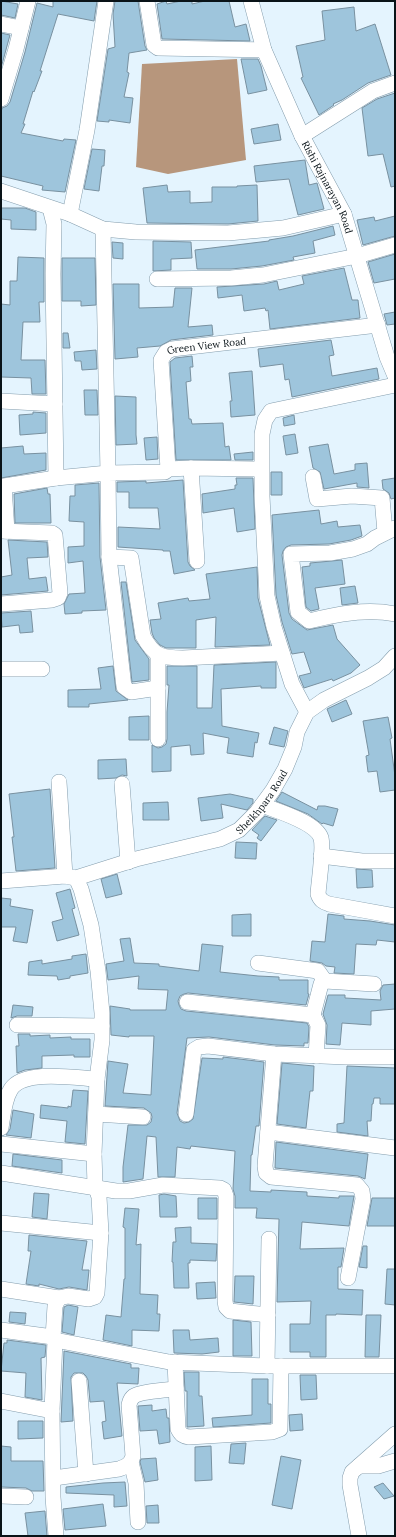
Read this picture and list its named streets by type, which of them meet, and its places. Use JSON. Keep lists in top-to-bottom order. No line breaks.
{"streets":{"street":["Rishi Rajnarayan Road","Green View Road","Sheikhpara Road"]},"crossings":[["Rishi Rajnarayan Road","Green View Road"]]}
